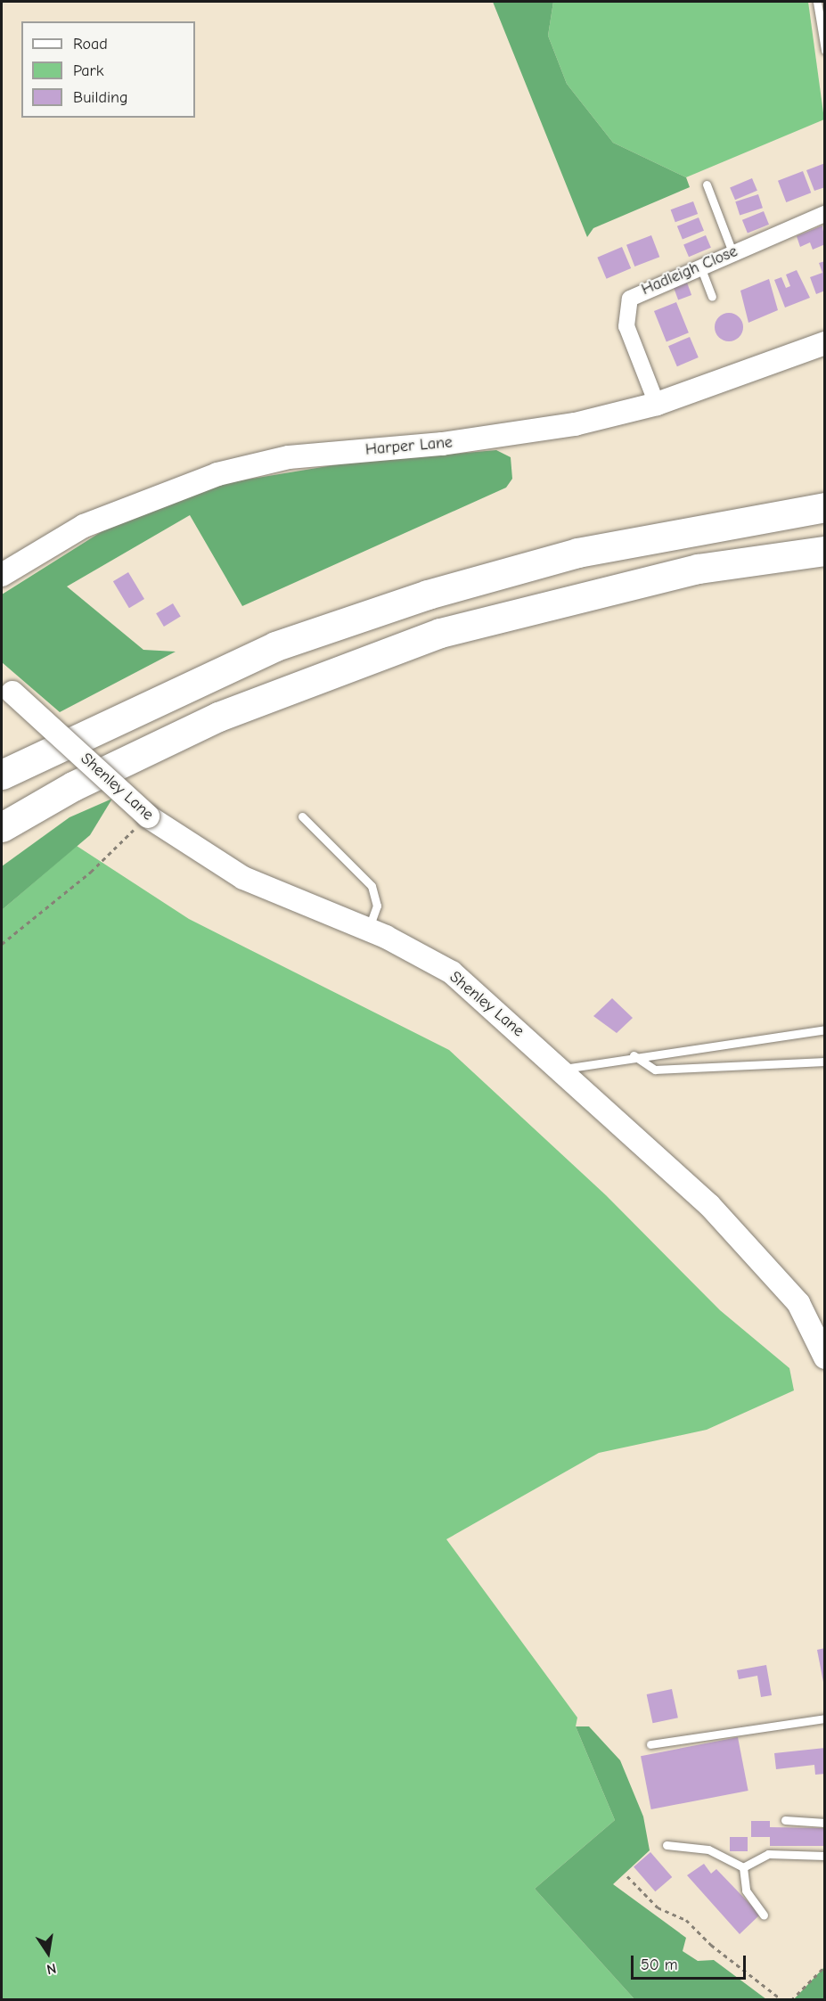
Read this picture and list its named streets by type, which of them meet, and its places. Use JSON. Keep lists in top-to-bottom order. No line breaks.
{"streets":{"main road":["Harper Lane","Shenley Lane"],"street":["Hadleigh Close"]},"crossings":[["Hadleigh Close","Harper Lane"]],"legend":["Road","Park","Building"],"scale_bar":"50 m","north":"bottom"}
